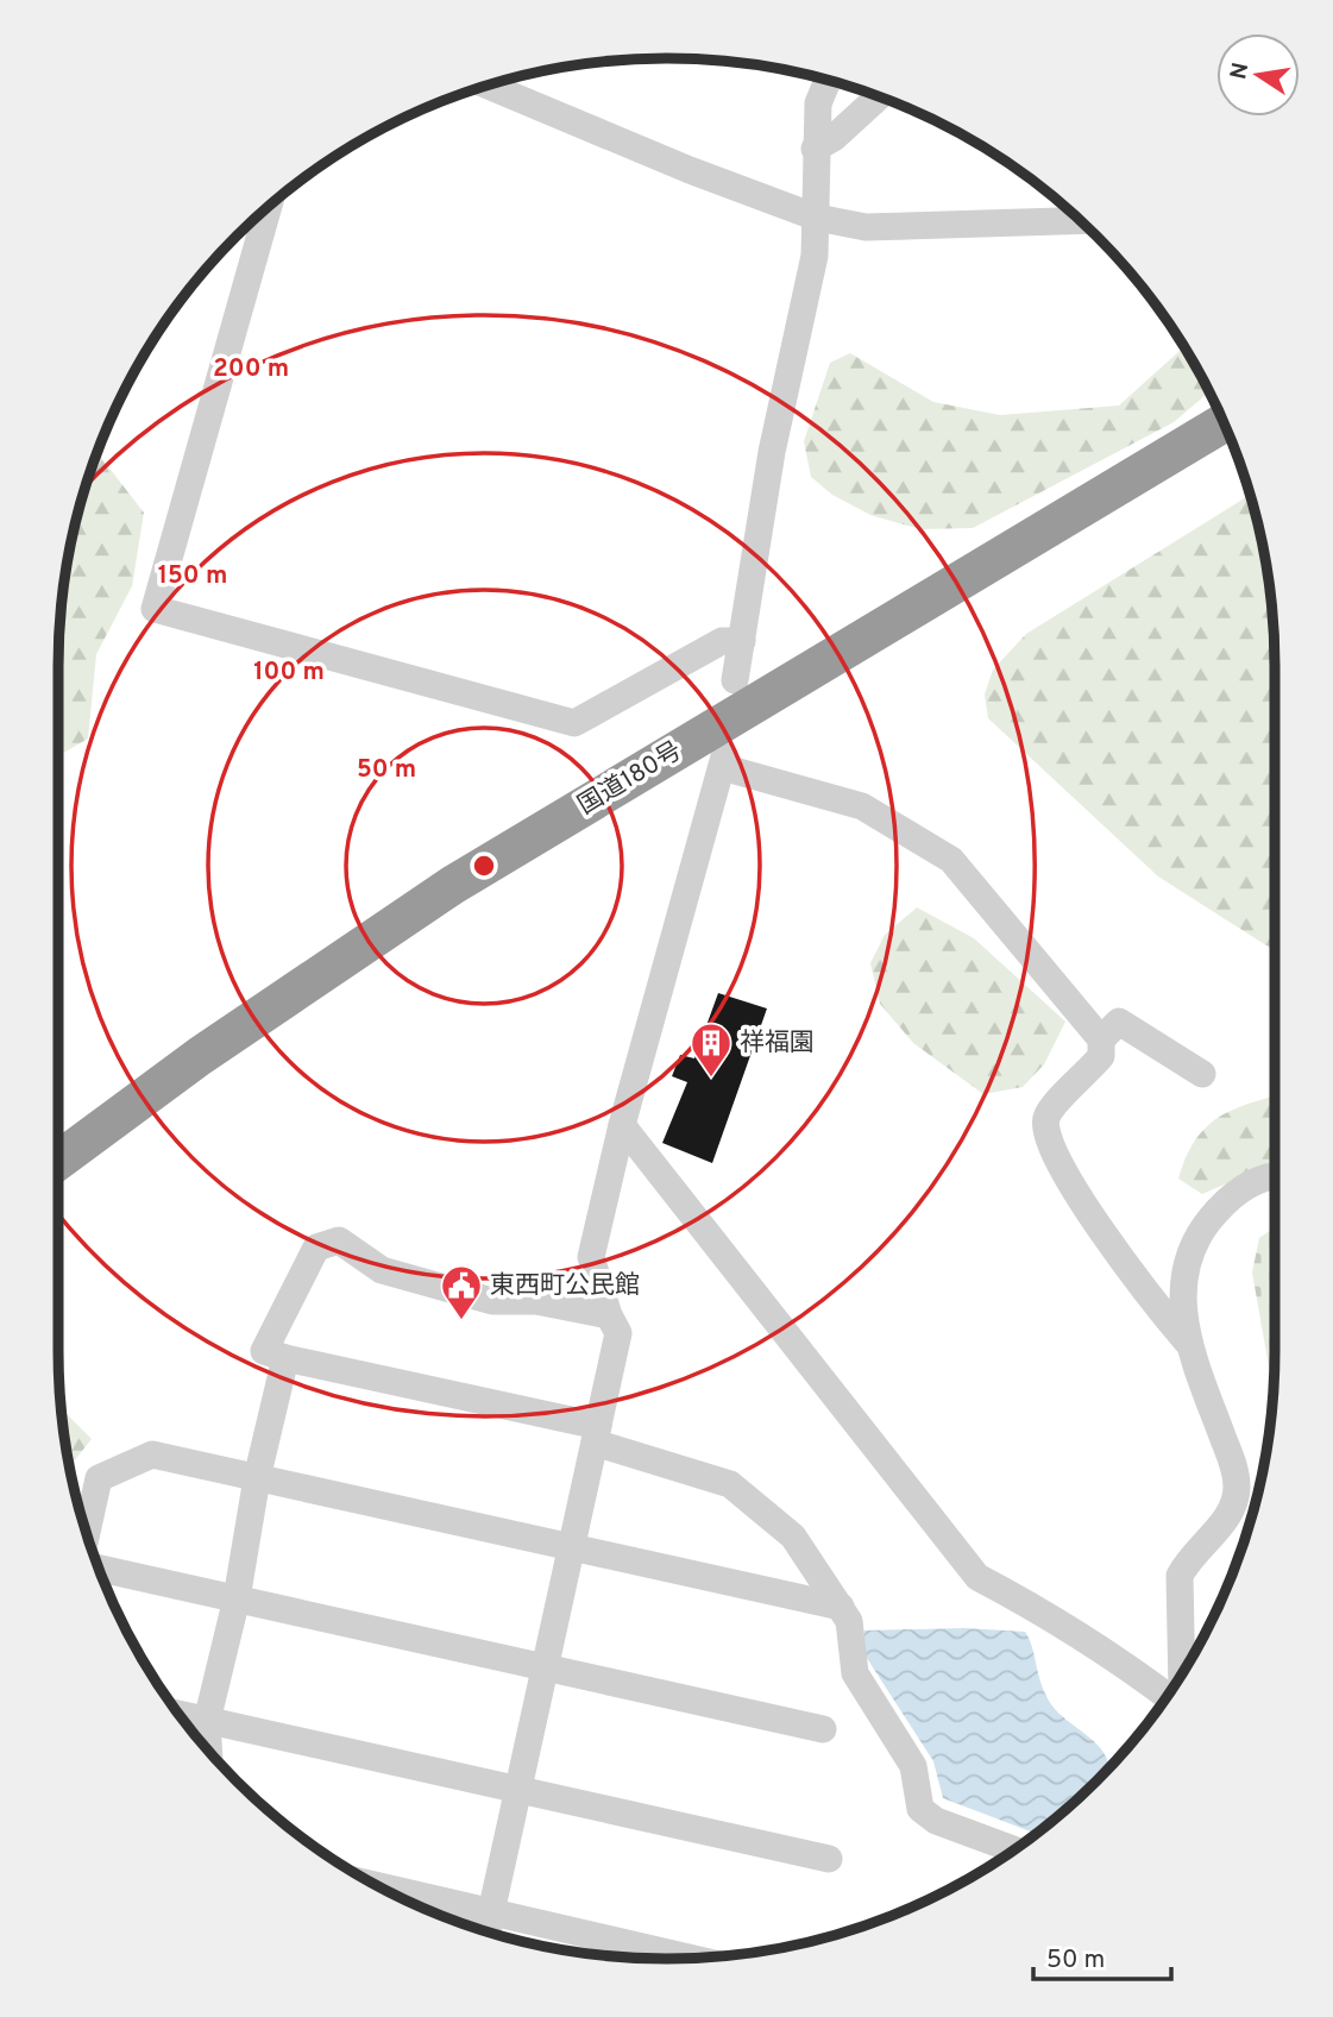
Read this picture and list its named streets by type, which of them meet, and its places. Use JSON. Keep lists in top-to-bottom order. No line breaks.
{"streets":{"highway":["国道180号"]},"places":{"building":["祥福園"],"public building":["東西町公民館"]},"scale_bar":"50 m","north":"left","rings":["200 m","150 m","100 m","50 m"]}
